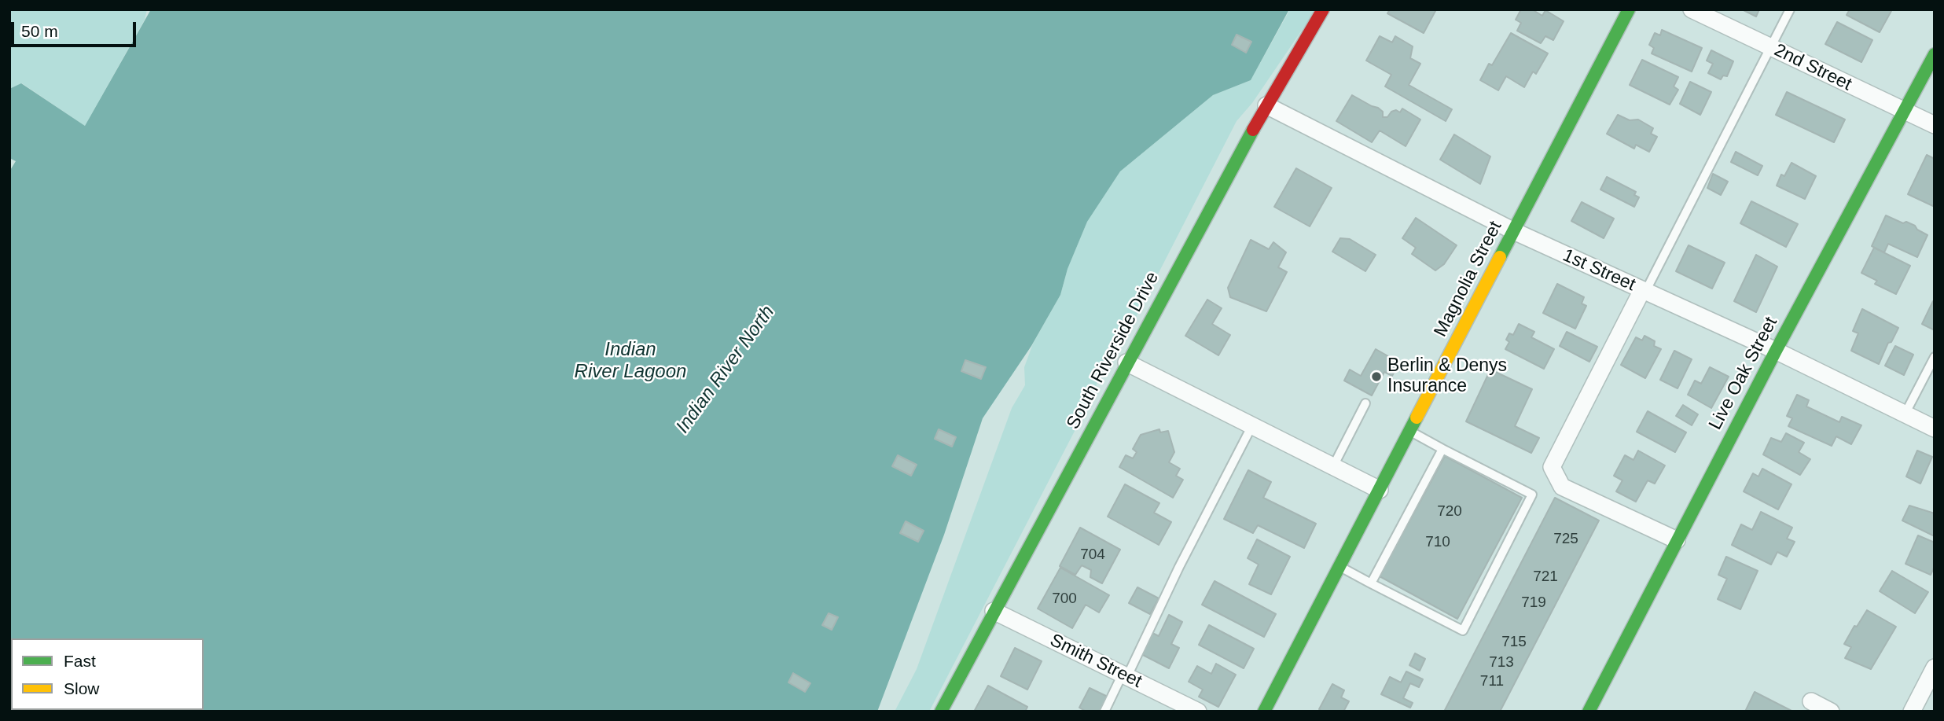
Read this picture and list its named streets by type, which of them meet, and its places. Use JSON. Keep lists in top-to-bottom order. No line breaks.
{"streets":{"street":["2nd Street","1st Street","Magnolia Street","South Riverside Drive","Live Oak Street","Smith Street"]},"crossings":[["2nd Street","Live Oak Street"],["1st Street","Magnolia Street"],["1st Street","South Riverside Drive"],["1st Street","Live Oak Street"],["South Riverside Drive","Smith Street"]],"water":["Indian River Lagoon","Indian River North"],"places":["Berlin & Denys Insurance"],"house_numbers":["720","725","710","704","721","700","719","715","713","711"],"legend":["Fast","Slow"],"scale_bar":"50 m"}
